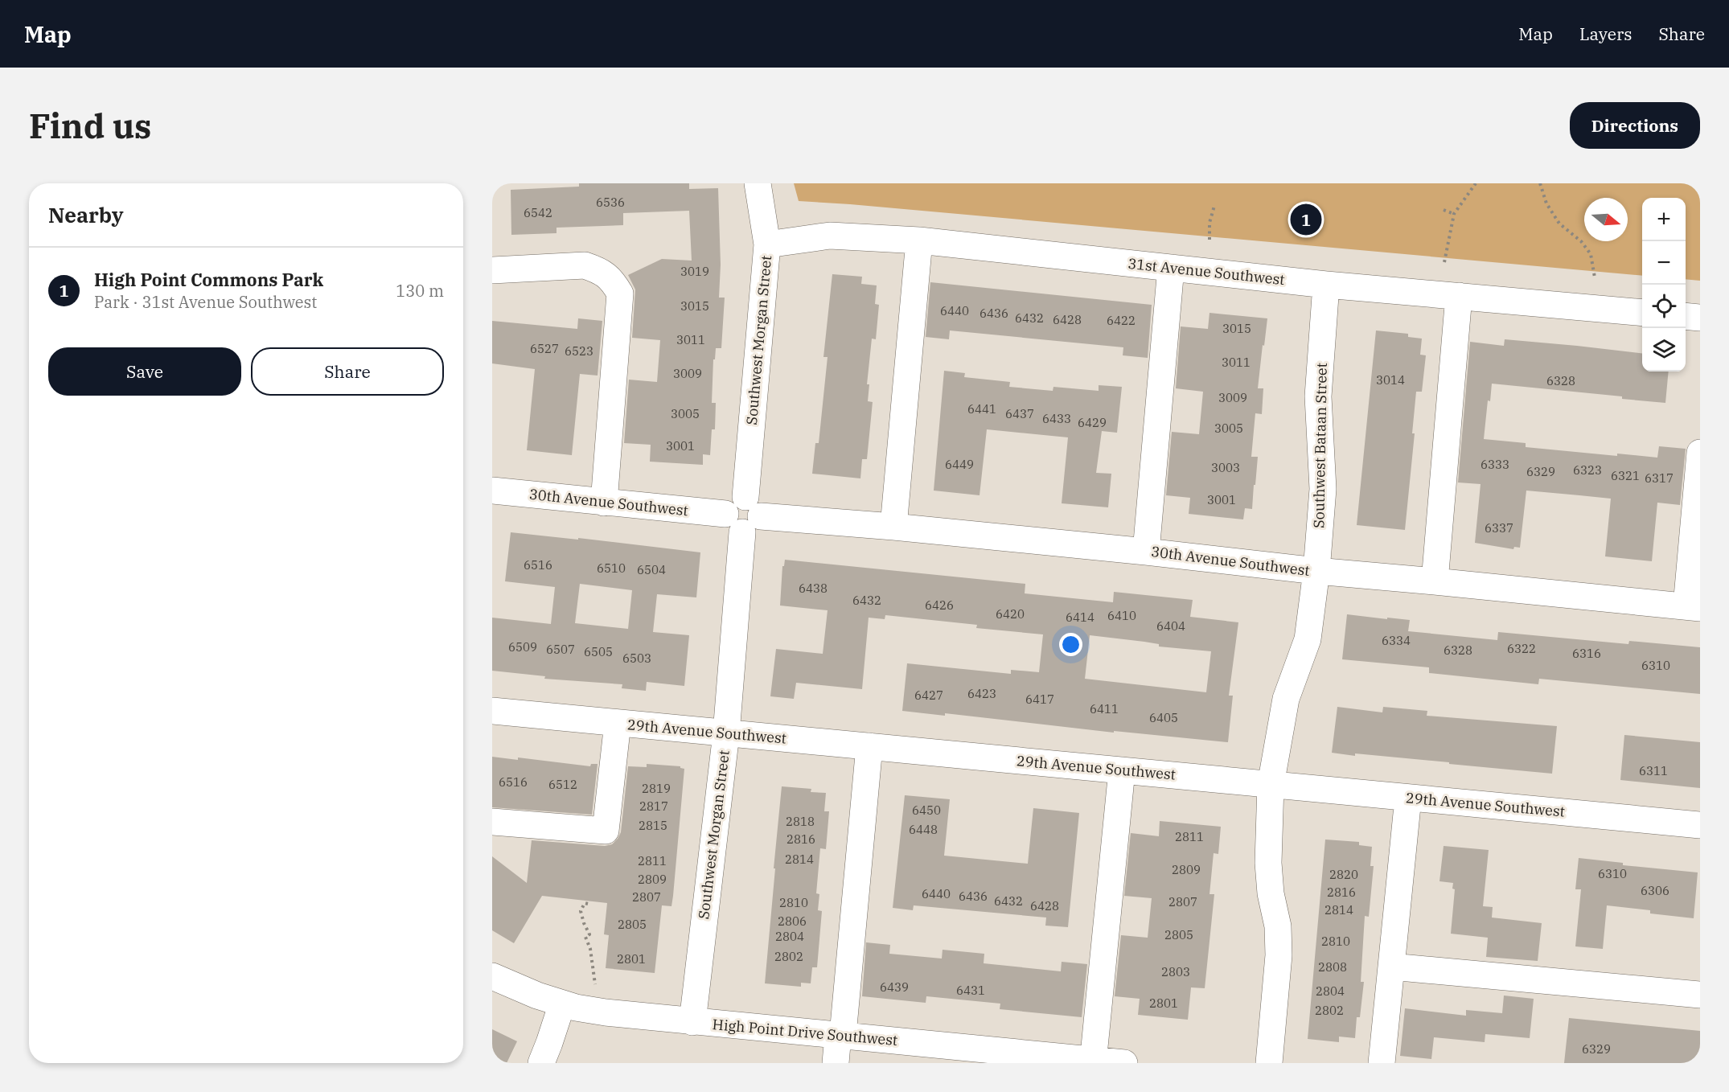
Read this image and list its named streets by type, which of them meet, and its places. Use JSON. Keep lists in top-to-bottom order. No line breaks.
{"streets":{"street":["31st Avenue Southwest","Southwest Morgan Street","Southwest Bataan Street","30th Avenue Southwest","29th Avenue Southwest","High Point Drive Southwest"]},"crossings":[["31st Avenue Southwest","Southwest Morgan Street"],["31st Avenue Southwest","Southwest Bataan Street"],["Southwest Morgan Street","30th Avenue Southwest"],["Southwest Morgan Street","29th Avenue Southwest"],["Southwest Morgan Street","High Point Drive Southwest"],["Southwest Bataan Street","30th Avenue Southwest"],["Southwest Bataan Street","29th Avenue Southwest"]],"house_numbers":["6536","6542","3019","3015","6440","6436","6432","6428","6422","3015","3011","6527","6523","3011","3009","3014","6328","3009","6441","3005","6437","6433","6429","3005","3001","6449","6333","3003","6323","6329","6321","6317","3001","6337","6516","6510","6504","6438","6432","6426","6420","6410","6414","6404","6334","6509","6322","6507","6328","6505","6316","6503","6310","6423","6427","6417","6411","6405","6311","6516","6512","2819","2817","6450","2818","2815","6448","2811","2816","2814","2811","2809","6310","2820","2809","6306","2816","6440","6436","2807","6432","2807","2810","6428","2814","2806","2805","2805","2804","2810","2802","2801","2808","2803","6439","6431","2804","2801","2802","6329"],"north":"right","page":{"header":"Map","nav":["Map","Layers","Share"],"buttons":["Directions",["Save","Share"]],"title":"Find us","heading":"Nearby","map_buttons":["+","−"],"pins":"1","list":[{"mark":"1","name":"High Point Commons Park","note":"Park · 31st Avenue Southwest","value":"130 m"}]}}
